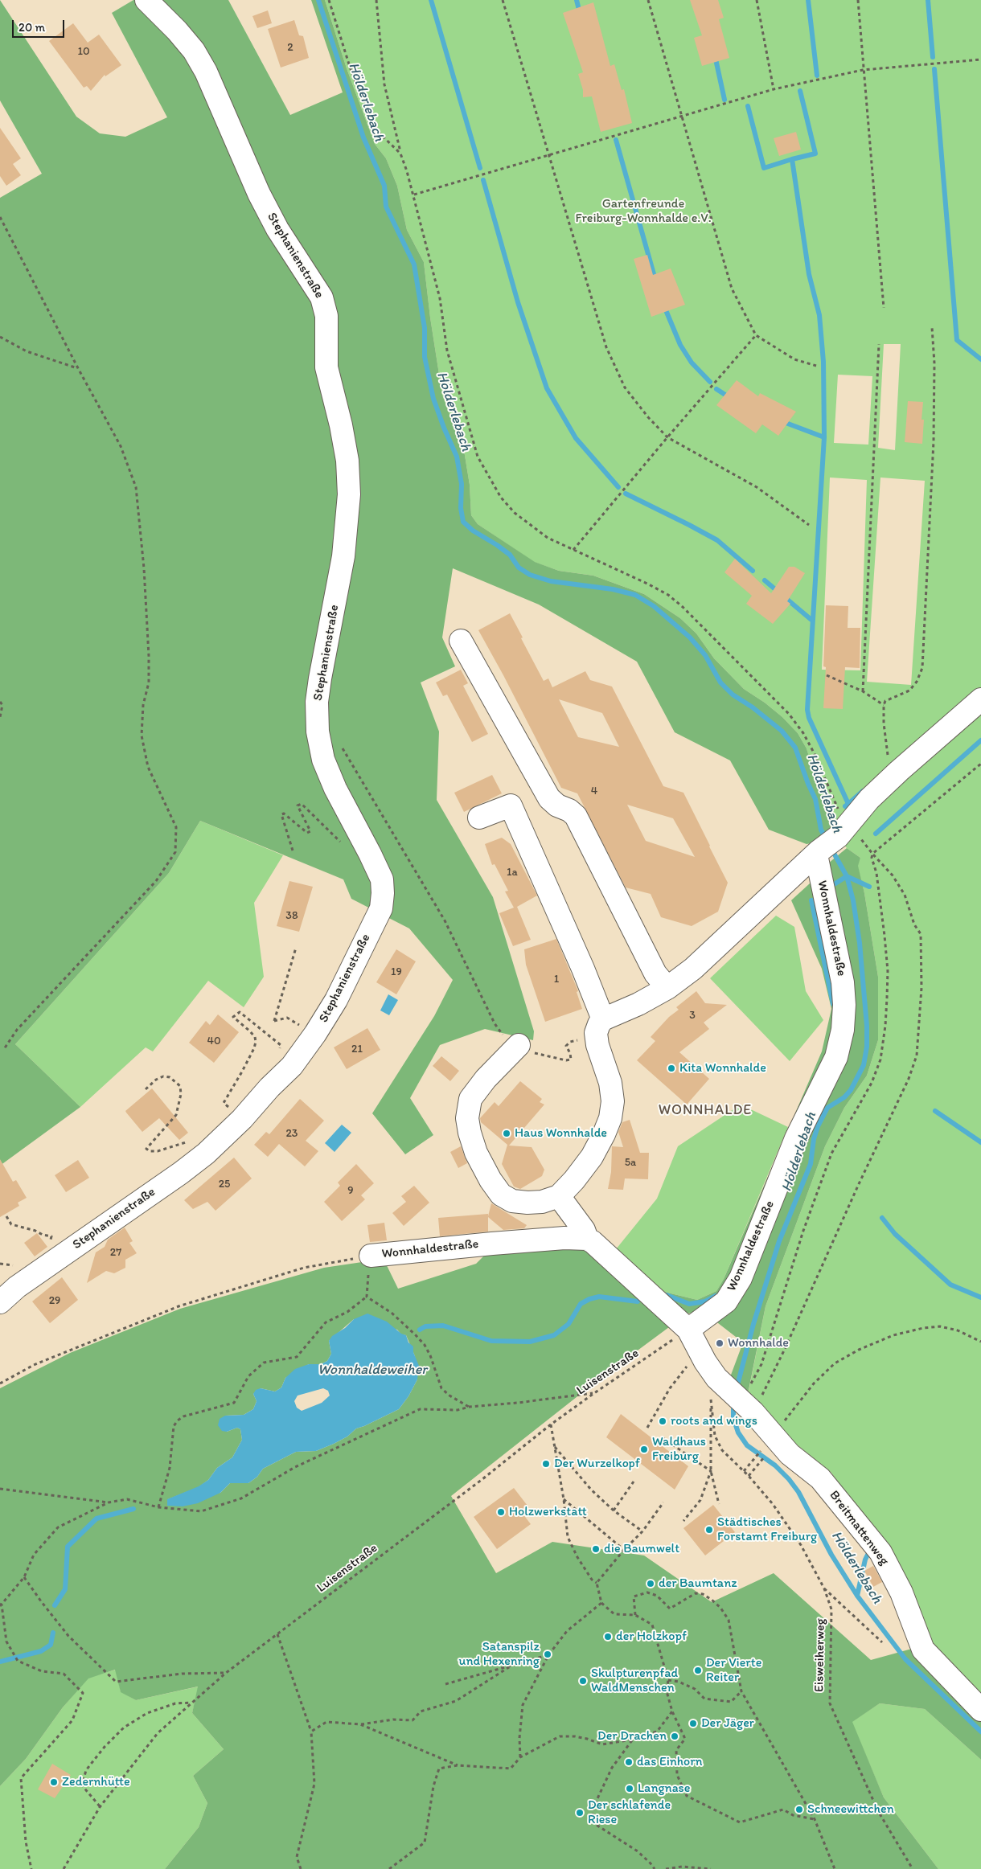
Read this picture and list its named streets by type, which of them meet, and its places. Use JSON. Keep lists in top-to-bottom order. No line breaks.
{"streets":{"street":["Stephanienstraße","Wonnhaldestraße","Breitmattenweg"],"path":["Luisenstraße","Eisweiherweg"]},"crossings":[["Wonnhaldestraße","Luisenstraße"],["Wonnhaldestraße","Breitmattenweg"],["Luisenstraße","Breitmattenweg"]],"districts":["WONNHALDE"],"water":["Hölderlebach","Wonnhaldeweiher"],"parks":["Gartenfreunde Freiburg-Wonnhalde e.V."],"places":["Kita Wonnhalde","Haus Wonnhalde","Wonnhalde","roots and wings","Waldhaus Freiburg","Der Wurzelkopf","Holzwerkstatt","Städtisches Forstamt Freiburg","die Baumwelt","der Baumtanz","der Holzkopf","Satanspilz und Hexenring","Der Vierte Reiter","Skulpturenpfad WaldMenschen","Der Jäger","Der Drachen","das Einhorn","Zedernhütte","Langnase","Schneewittchen","Der schlafende Riese"],"house_numbers":["2","10","4","1a","38","19","1","3","40","21","23","5a","25","9","27","29"],"scale_bar":"20 m"}
